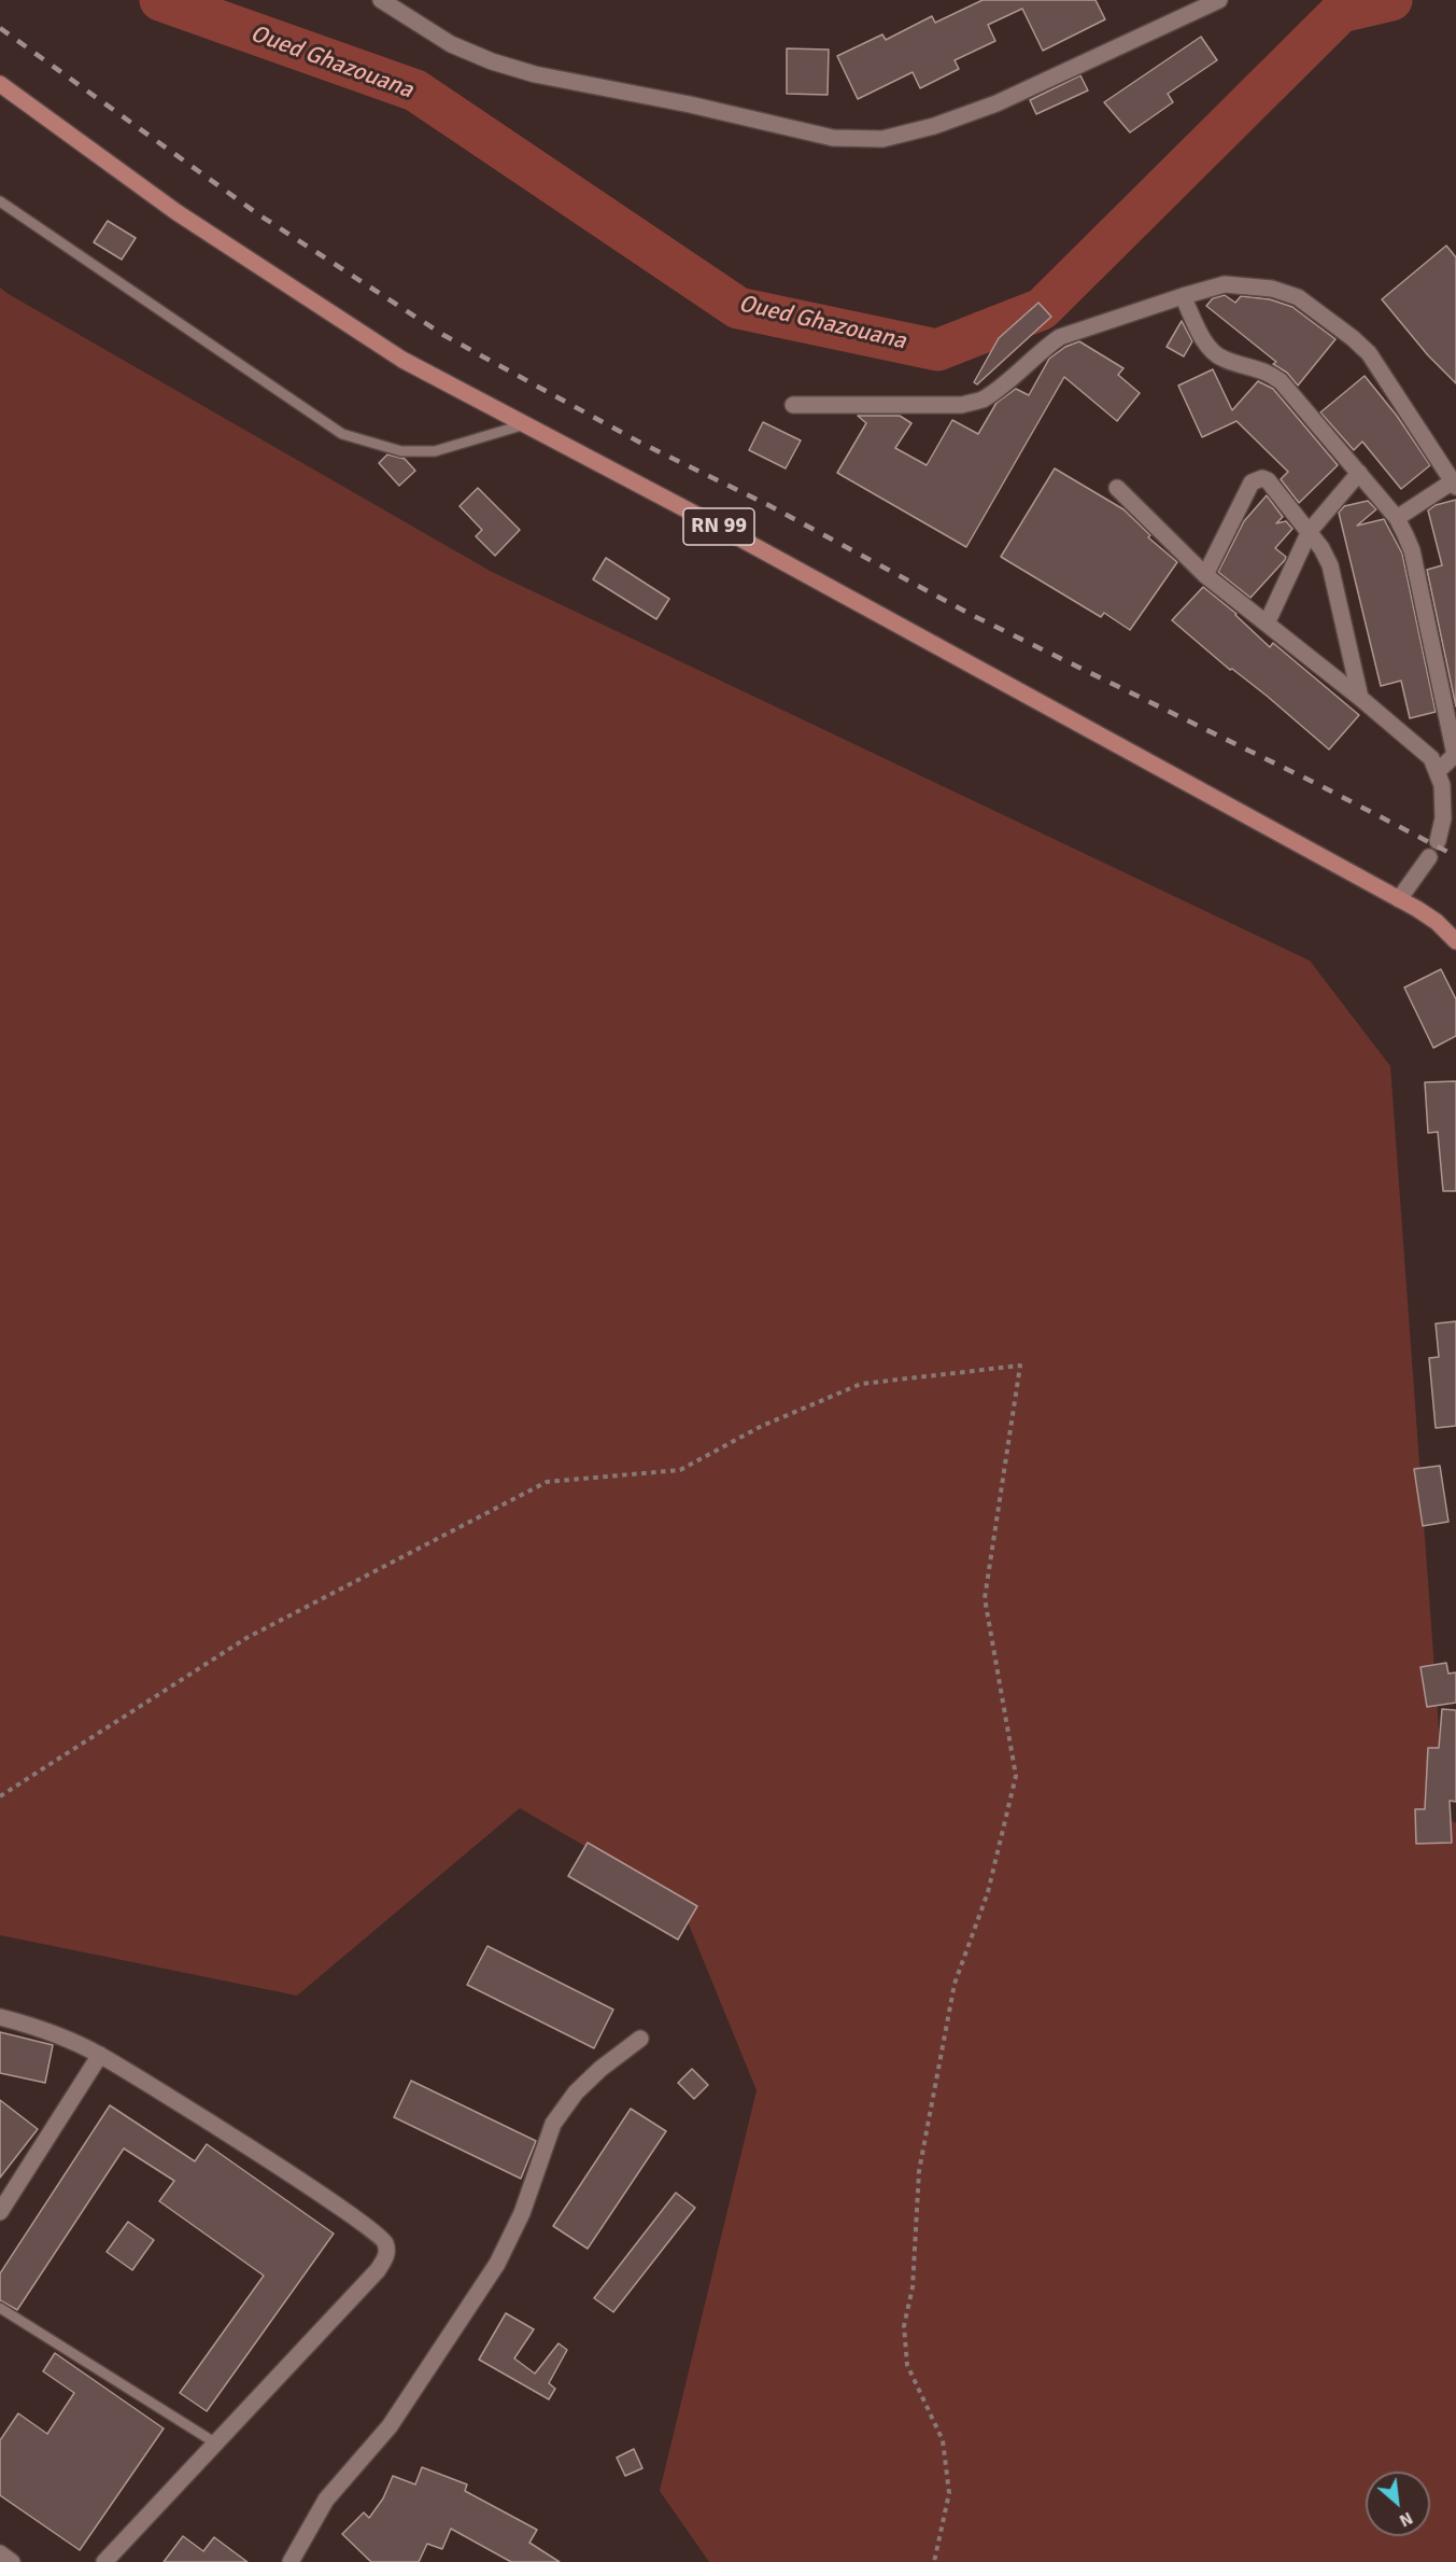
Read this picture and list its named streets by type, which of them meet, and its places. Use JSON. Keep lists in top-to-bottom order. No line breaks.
{"streets":{"main road":["RN 99"]},"water":["Oued Ghazouana"],"north":"bottom right"}
